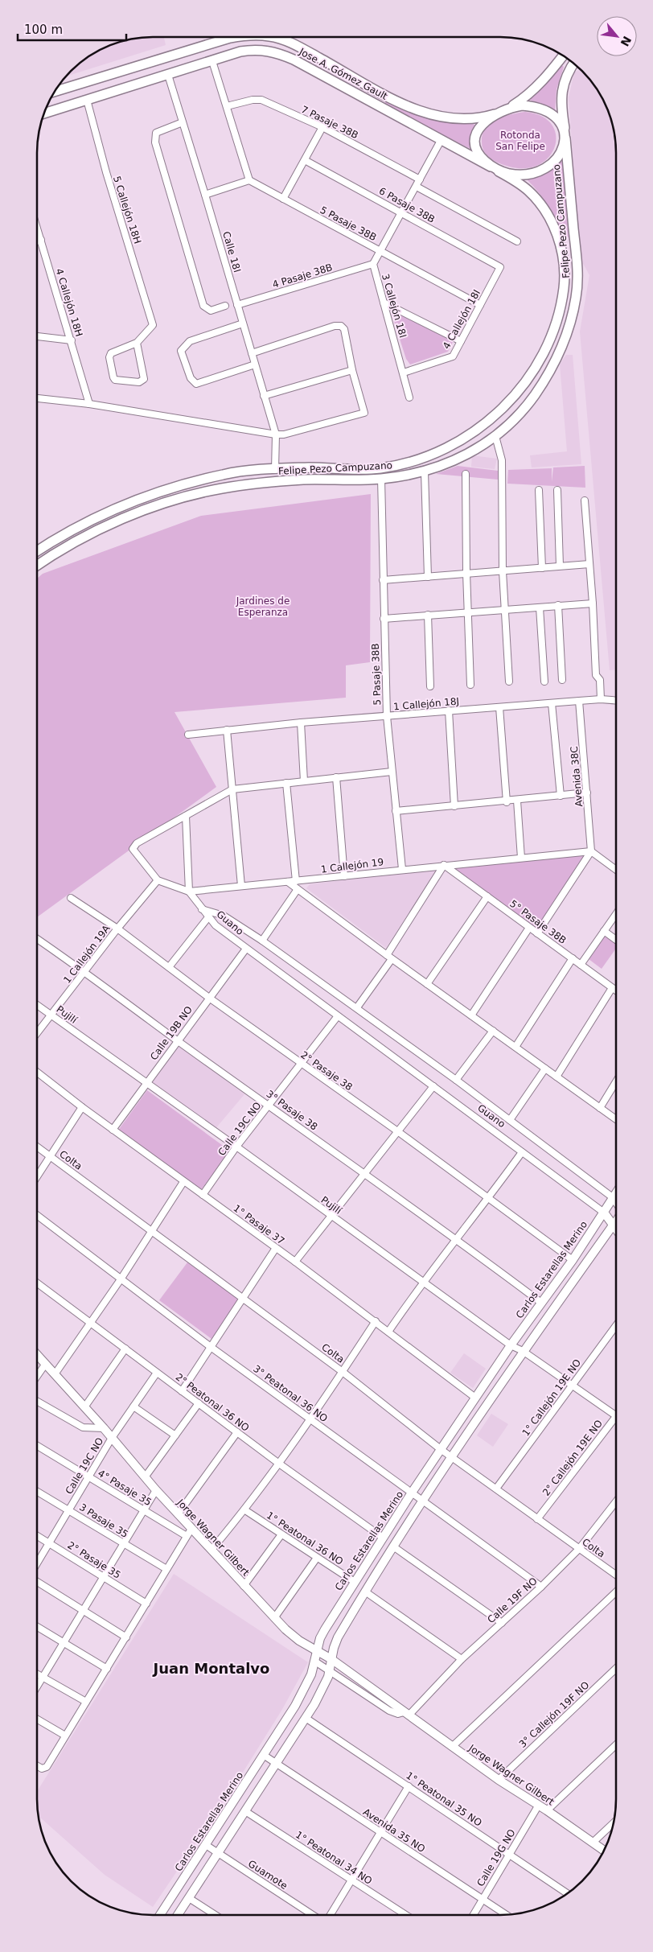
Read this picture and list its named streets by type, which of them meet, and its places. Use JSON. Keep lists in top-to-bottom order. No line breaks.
{"streets":{"main road":["Jose A. Gómez Gault","Felipe Pezo Campuzano"],"street":["7 Pasaje 38B","6 Pasaje 38B","5 Callejón 18H","5 Pasaje 38B","Calle 18I","4 Pasaje 38B","4 Callejón 18H","3 Callejón 18I","4 Callejón 18I","1 Callejón 18J","Avenida 38C","1 Callejón 19","5° Pasaje 38B","Guano","1 Callejón 19A","Pujilí","Calle 19B NO","2° Pasaje 38","3° Pasaje 38","Calle 19C NO","Colta","1° Pasaje 37","Carlos Estarellas Merino","3° Peatonal 36 NO","1° Callejón 19E NO","2° Peatonal 36 NO","2° Callejón 19E NO","4° Pasaje 35","3 Pasaje 35","Jorge Wagner Gilbert","1° Peatonal 36 NO","2° Pasaje 35","Calle 19F NO","3° Callejón 19F NO","1° Peatonal 35 NO","Avenida 35 NO","1° Peatonal 34 NO","Calle 19G NO","Guamote"]},"crossings":[["Jose A. Gómez Gault","5 Callejón 18H"],["Jose A. Gómez Gault","Felipe Pezo Campuzano"],["Jose A. Gómez Gault","Calle 18I"],["Jose A. Gómez Gault","3 Callejón 18I"],["7 Pasaje 38B","3 Callejón 18I"],["6 Pasaje 38B","3 Callejón 18I"],["6 Pasaje 38B","4 Callejón 18I"],["Felipe Pezo Campuzano","5 Pasaje 38B"],["Felipe Pezo Campuzano","Calle 18I"],["5 Pasaje 38B","3 Callejón 18I"],["5 Pasaje 38B","4 Callejón 18I"],["5 Pasaje 38B","1 Callejón 18J"],["5 Pasaje 38B","1 Callejón 19"],["Calle 18I","4 Pasaje 38B"],["4 Pasaje 38B","3 Callejón 18I"],["3 Callejón 18I","4 Callejón 18I"],["1 Callejón 18J","Avenida 38C"],["Avenida 38C","1 Callejón 19"],["1 Callejón 19","5° Pasaje 38B"],["1 Callejón 19","1 Callejón 19A"],["Guano","Calle 19B NO"],["Guano","Calle 19C NO"],["Guano","Carlos Estarellas Merino"],["1 Callejón 19A","Pujilí"],["1 Callejón 19A","2° Pasaje 38"],["1 Callejón 19A","3° Pasaje 38"],["Pujilí","Calle 19B NO"],["Pujilí","Calle 19C NO"],["Pujilí","Carlos Estarellas Merino"],["Pujilí","1° Callejón 19E NO"],["Calle 19B NO","2° Pasaje 38"],["Calle 19B NO","3° Pasaje 38"],["Calle 19B NO","1° Pasaje 37"],["2° Pasaje 38","Calle 19C NO"],["2° Pasaje 38","Carlos Estarellas Merino"],["3° Pasaje 38","Calle 19C NO"],["3° Pasaje 38","Carlos Estarellas Merino"],["Calle 19C NO","1° Pasaje 37"],["Calle 19C NO","2° Peatonal 36 NO"],["Calle 19C NO","4° Pasaje 35"],["Calle 19C NO","3 Pasaje 35"],["Calle 19C NO","Jorge Wagner Gilbert"],["Calle 19C NO","2° Pasaje 35"],["Colta","Carlos Estarellas Merino"],["Colta","1° Callejón 19E NO"],["Colta","2° Callejón 19E NO"],["Colta","Calle 19F NO"],["1° Pasaje 37","Carlos Estarellas Merino"],["Carlos Estarellas Merino","3° Peatonal 36 NO"],["Carlos Estarellas Merino","2° Peatonal 36 NO"],["Carlos Estarellas Merino","Jorge Wagner Gilbert"],["Carlos Estarellas Merino","1° Peatonal 36 NO"],["Carlos Estarellas Merino","Avenida 35 NO"],["Carlos Estarellas Merino","Guamote"],["3° Peatonal 36 NO","Calle 19F NO"],["4° Pasaje 35","Jorge Wagner Gilbert"],["Jorge Wagner Gilbert","Calle 19F NO"],["Jorge Wagner Gilbert","3° Callejón 19F NO"],["Jorge Wagner Gilbert","Calle 19G NO"],["1° Peatonal 35 NO","Calle 19G NO"],["Avenida 35 NO","Calle 19G NO"]],"districts":["Juan Montalvo"],"parks":["Rotonda San Felipe","Jardines de Esperanza"],"scale_bar":"100 m","north":"bottom right"}
